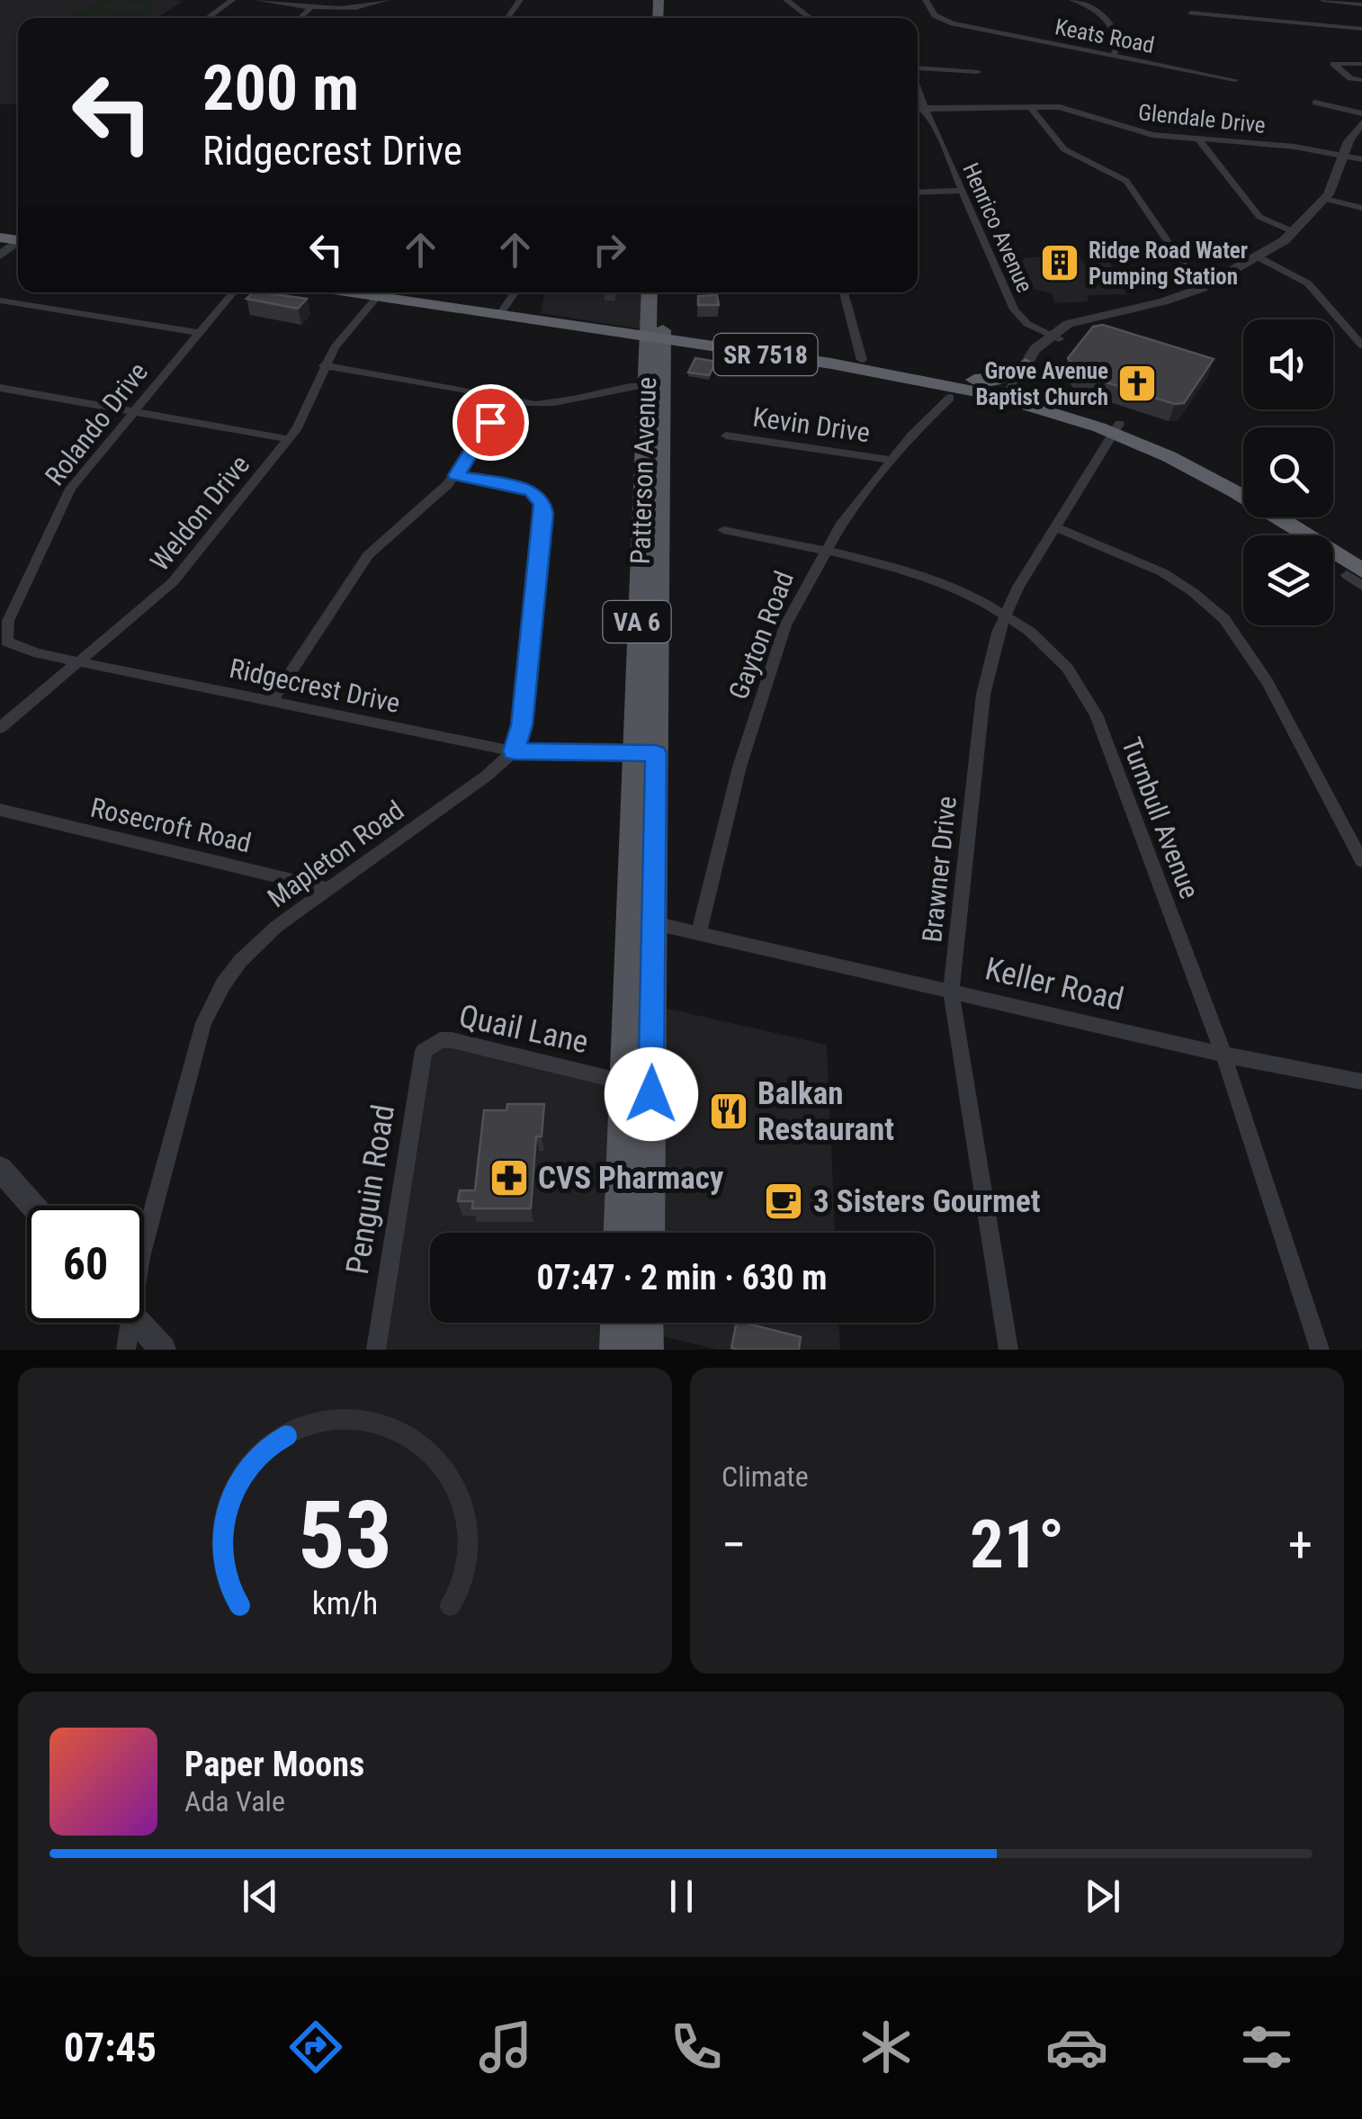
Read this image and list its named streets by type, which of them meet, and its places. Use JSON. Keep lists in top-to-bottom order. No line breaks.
{"streets":{"highway":["SR 7518"],"main road":["Patterson Avenue","VA 6"],"street":["Keats Road","Glendale Drive","Henrico Avenue","Rolando Drive","Kevin Drive","Weldon Drive","Gayton Road","Ridgecrest Drive","Turnbull Avenue","Rosecroft Road","Mapleton Road","Brawner Drive","Keller Road","Quail Lane","Penguin Road"]},"crossings":[["Glendale Drive","Henrico Avenue"],["SR 7518","Patterson Avenue"],["SR 7518","Brawner Drive"],["Rolando Drive","Ridgecrest Drive"],["Kevin Drive","Gayton Road"],["Patterson Avenue","Ridgecrest Drive"],["Patterson Avenue","Keller Road"],["Patterson Avenue","Quail Lane"],["Weldon Drive","Ridgecrest Drive"],["Gayton Road","Turnbull Avenue"],["Gayton Road","Keller Road"],["Ridgecrest Drive","Mapleton Road"],["Turnbull Avenue","Brawner Drive"],["Turnbull Avenue","Keller Road"],["Rosecroft Road","Mapleton Road"],["Brawner Drive","Keller Road"],["Quail Lane","Penguin Road"]],"places":{"building":["Ridge Road Water Pumping Station"],"church":["Grove Avenue Baptist Church"],"restaurant":["Balkan Restaurant"],"pharmacy":["CVS Pharmacy"],"cafe":["3 Sisters Gourmet"]},"page":{"turn":["200 m","Ridgecrest Drive"],"limit":"60","trip":"07:47 · 2 min · 630 m","tile":"Climate","heat":["−","21°","+"],"song":["Paper Moons","Ada Vale"],"tabs":"07:45","gauge":["53","km/h"]}}
